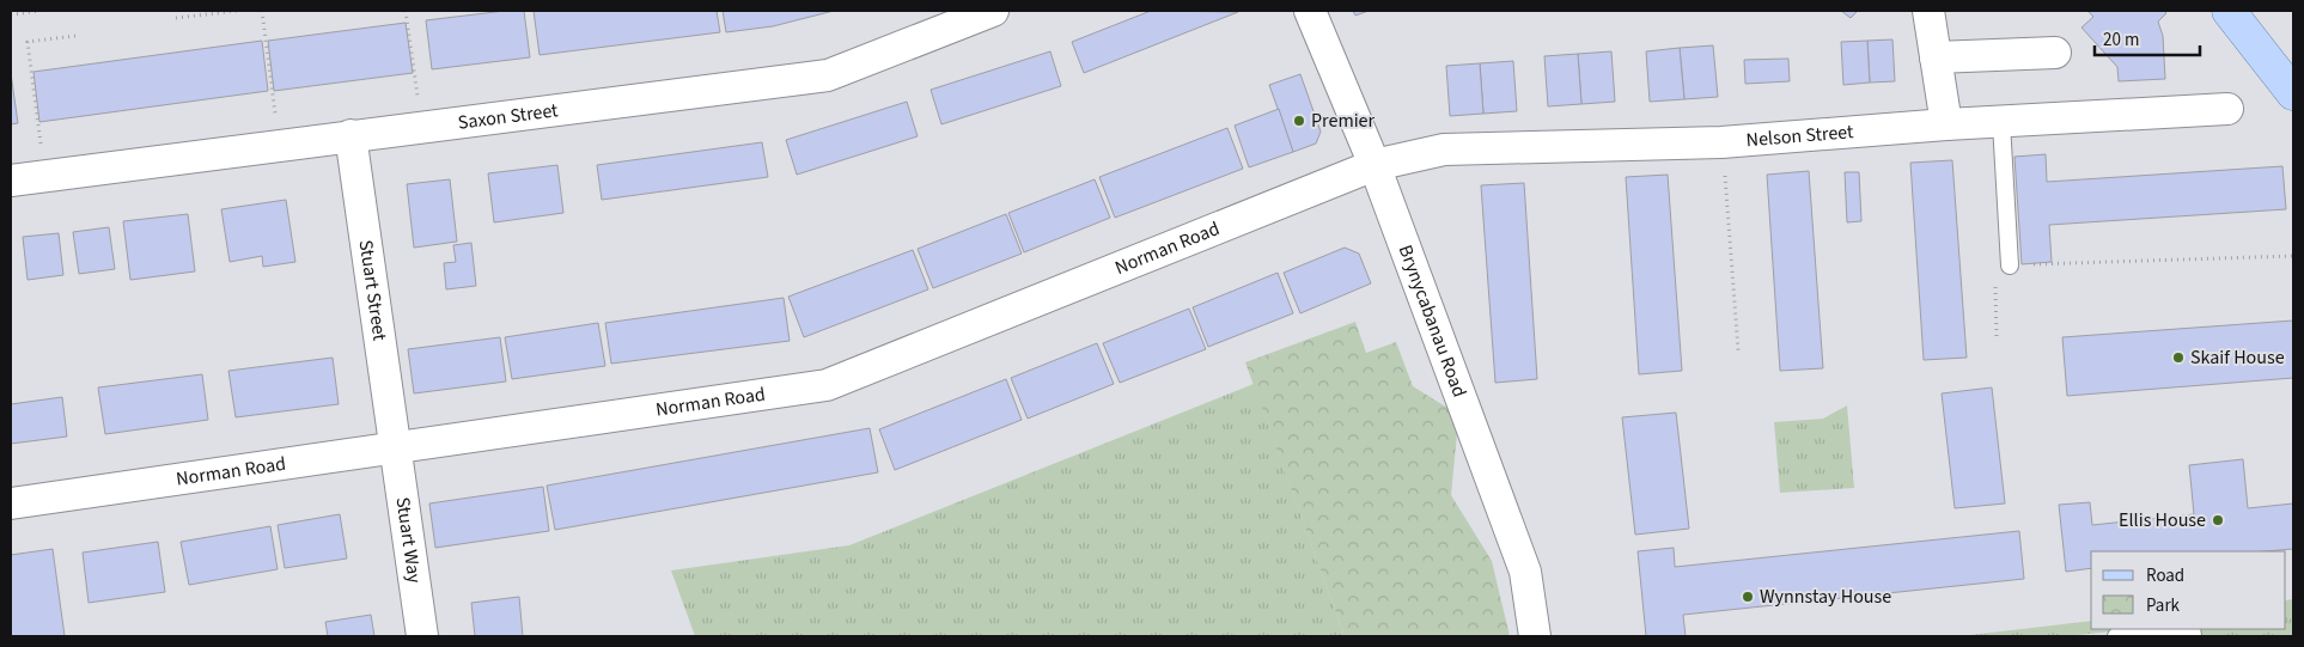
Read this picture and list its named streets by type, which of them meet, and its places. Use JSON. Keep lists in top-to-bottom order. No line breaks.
{"streets":{"street":["Saxon Street","Nelson Street","Norman Road","Stuart Street","Brynycabanau Road","Stuart Way"]},"crossings":[["Saxon Street","Stuart Street"],["Nelson Street","Norman Road"],["Nelson Street","Brynycabanau Road"],["Norman Road","Stuart Street"],["Norman Road","Brynycabanau Road"],["Norman Road","Stuart Way"],["Stuart Street","Stuart Way"]],"places":["Premier","Skaif House","Ellis House","Wynnstay House"],"legend":["Road","Park"],"scale_bar":"20 m"}
